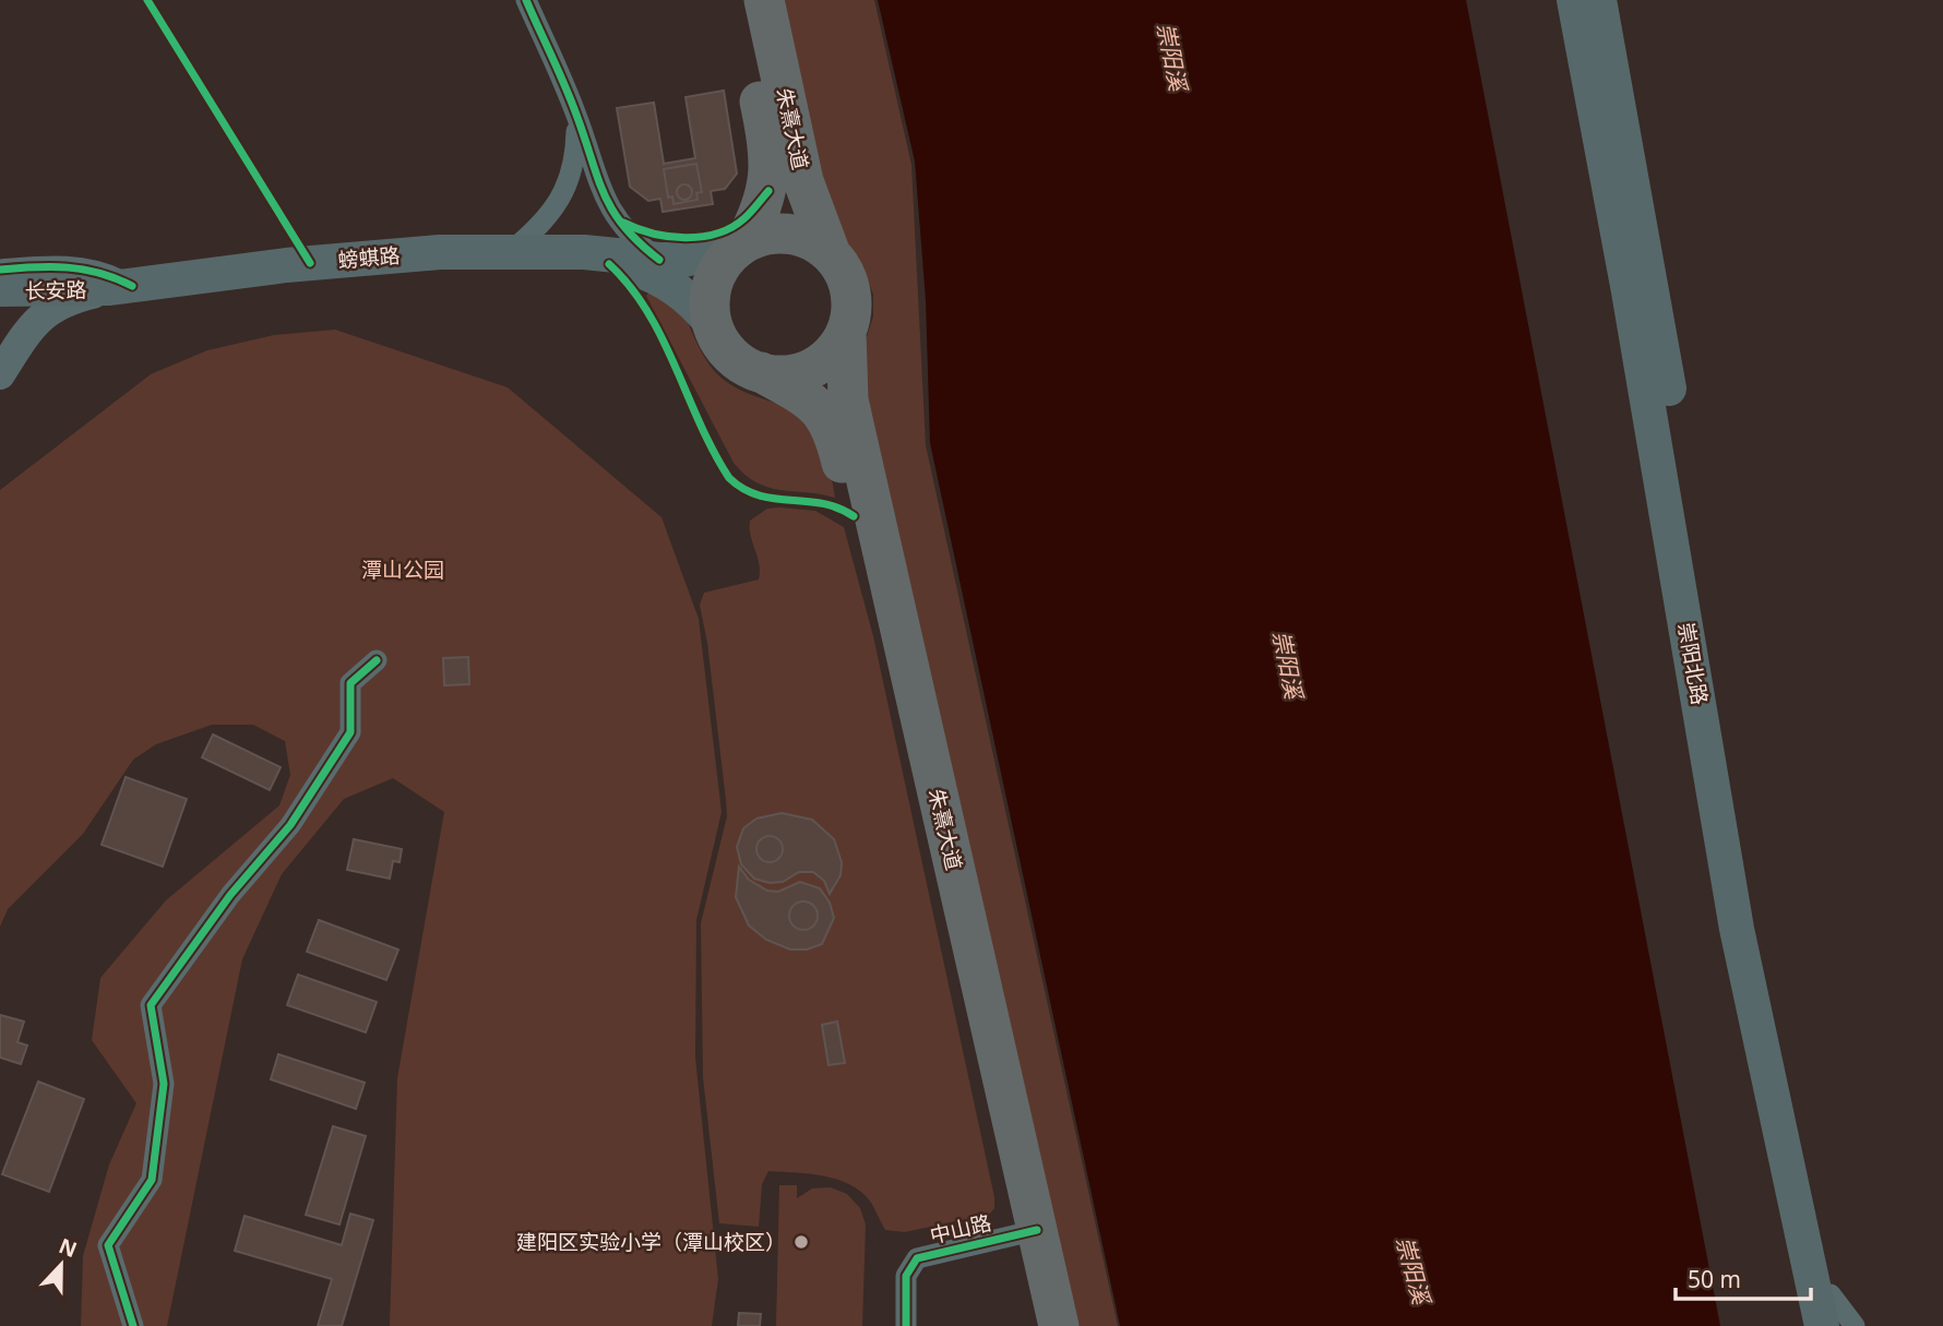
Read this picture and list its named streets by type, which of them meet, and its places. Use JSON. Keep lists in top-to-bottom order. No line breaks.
{"streets":{"highway":["朱熹大道"],"main road":["螃蜞路","长安路","崇阳北路"],"street":["中山路"]},"crossings":[["朱熹大道","中山路"],["螃蜞路","长安路"]],"water":["崇阳溪"],"parks":["潭山公园"],"places":["建阳区实验小学（潭山校区）"],"scale_bar":"50 m","north":"top"}
